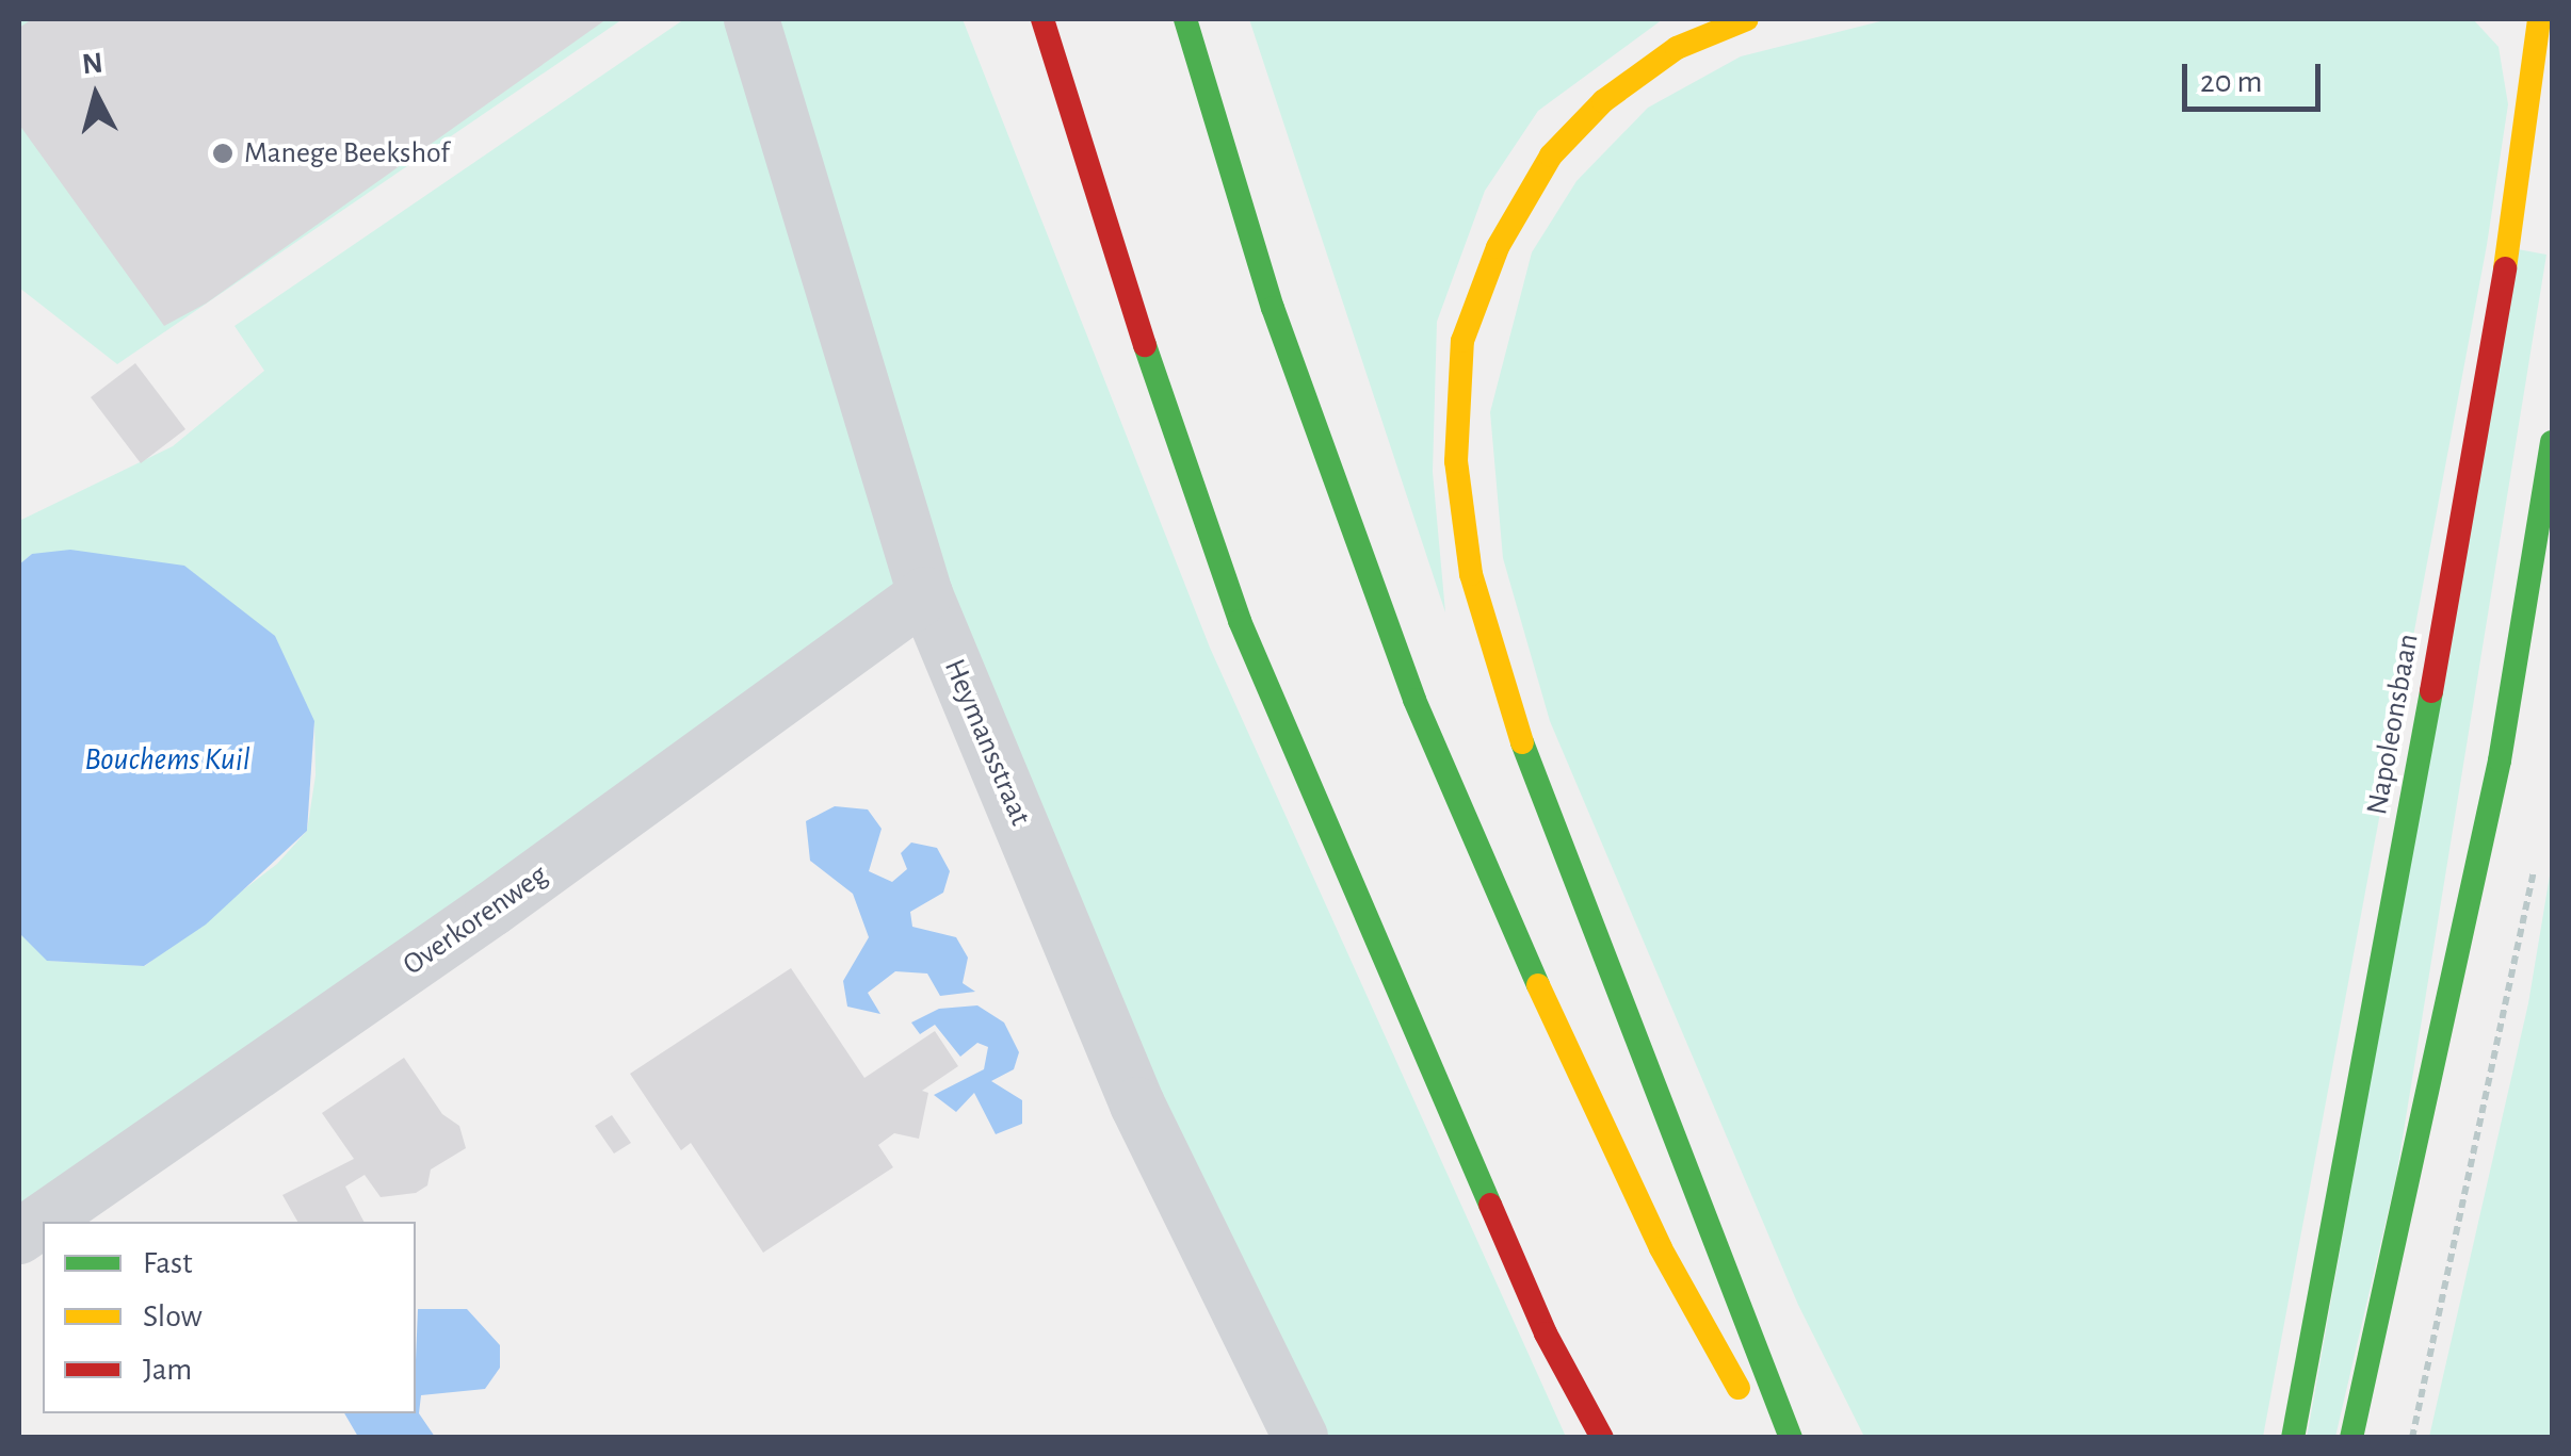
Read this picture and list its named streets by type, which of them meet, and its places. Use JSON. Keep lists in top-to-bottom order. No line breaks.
{"streets":{"main road":["Napoleonsbaan"],"street":["Heymansstraat","Overkorenweg"]},"crossings":[["Heymansstraat","Overkorenweg"]],"water":["Bouchems Kuil"],"places":["Manege Beekshof"],"legend":["Fast","Slow","Jam"],"scale_bar":"20 m","north":"top"}
